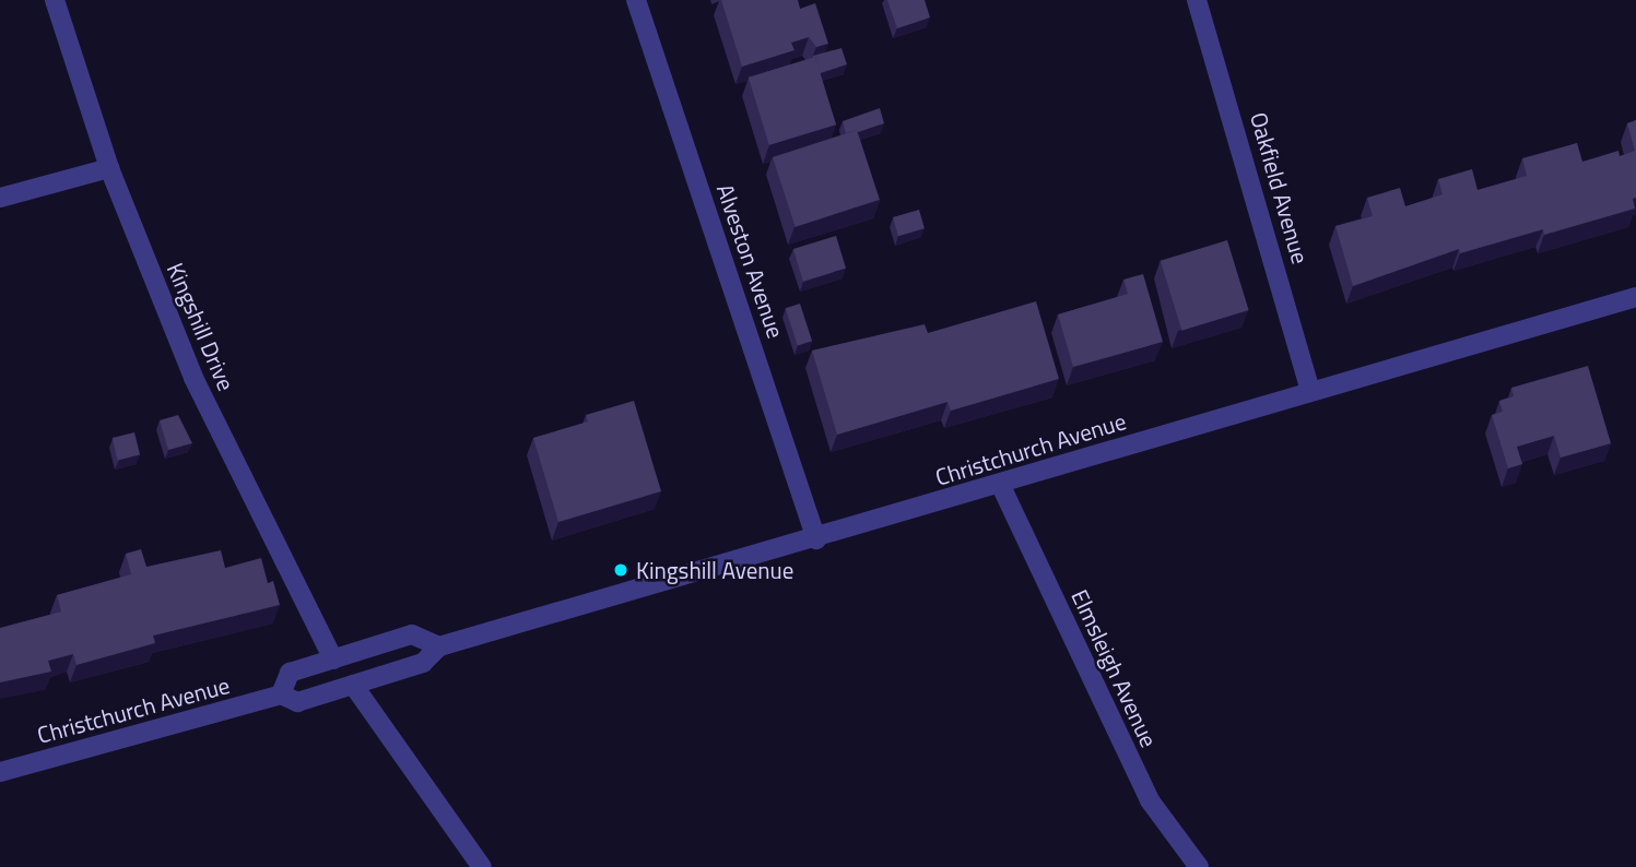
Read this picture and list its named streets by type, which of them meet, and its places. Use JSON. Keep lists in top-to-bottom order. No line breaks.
{"streets":{"street":["Oakfield Avenue","Alveston Avenue","Kingshill Drive","Christchurch Avenue","Elmsleigh Avenue"]},"crossings":[["Oakfield Avenue","Christchurch Avenue"],["Alveston Avenue","Christchurch Avenue"],["Christchurch Avenue","Elmsleigh Avenue"]],"places":["Kingshill Avenue"]}
